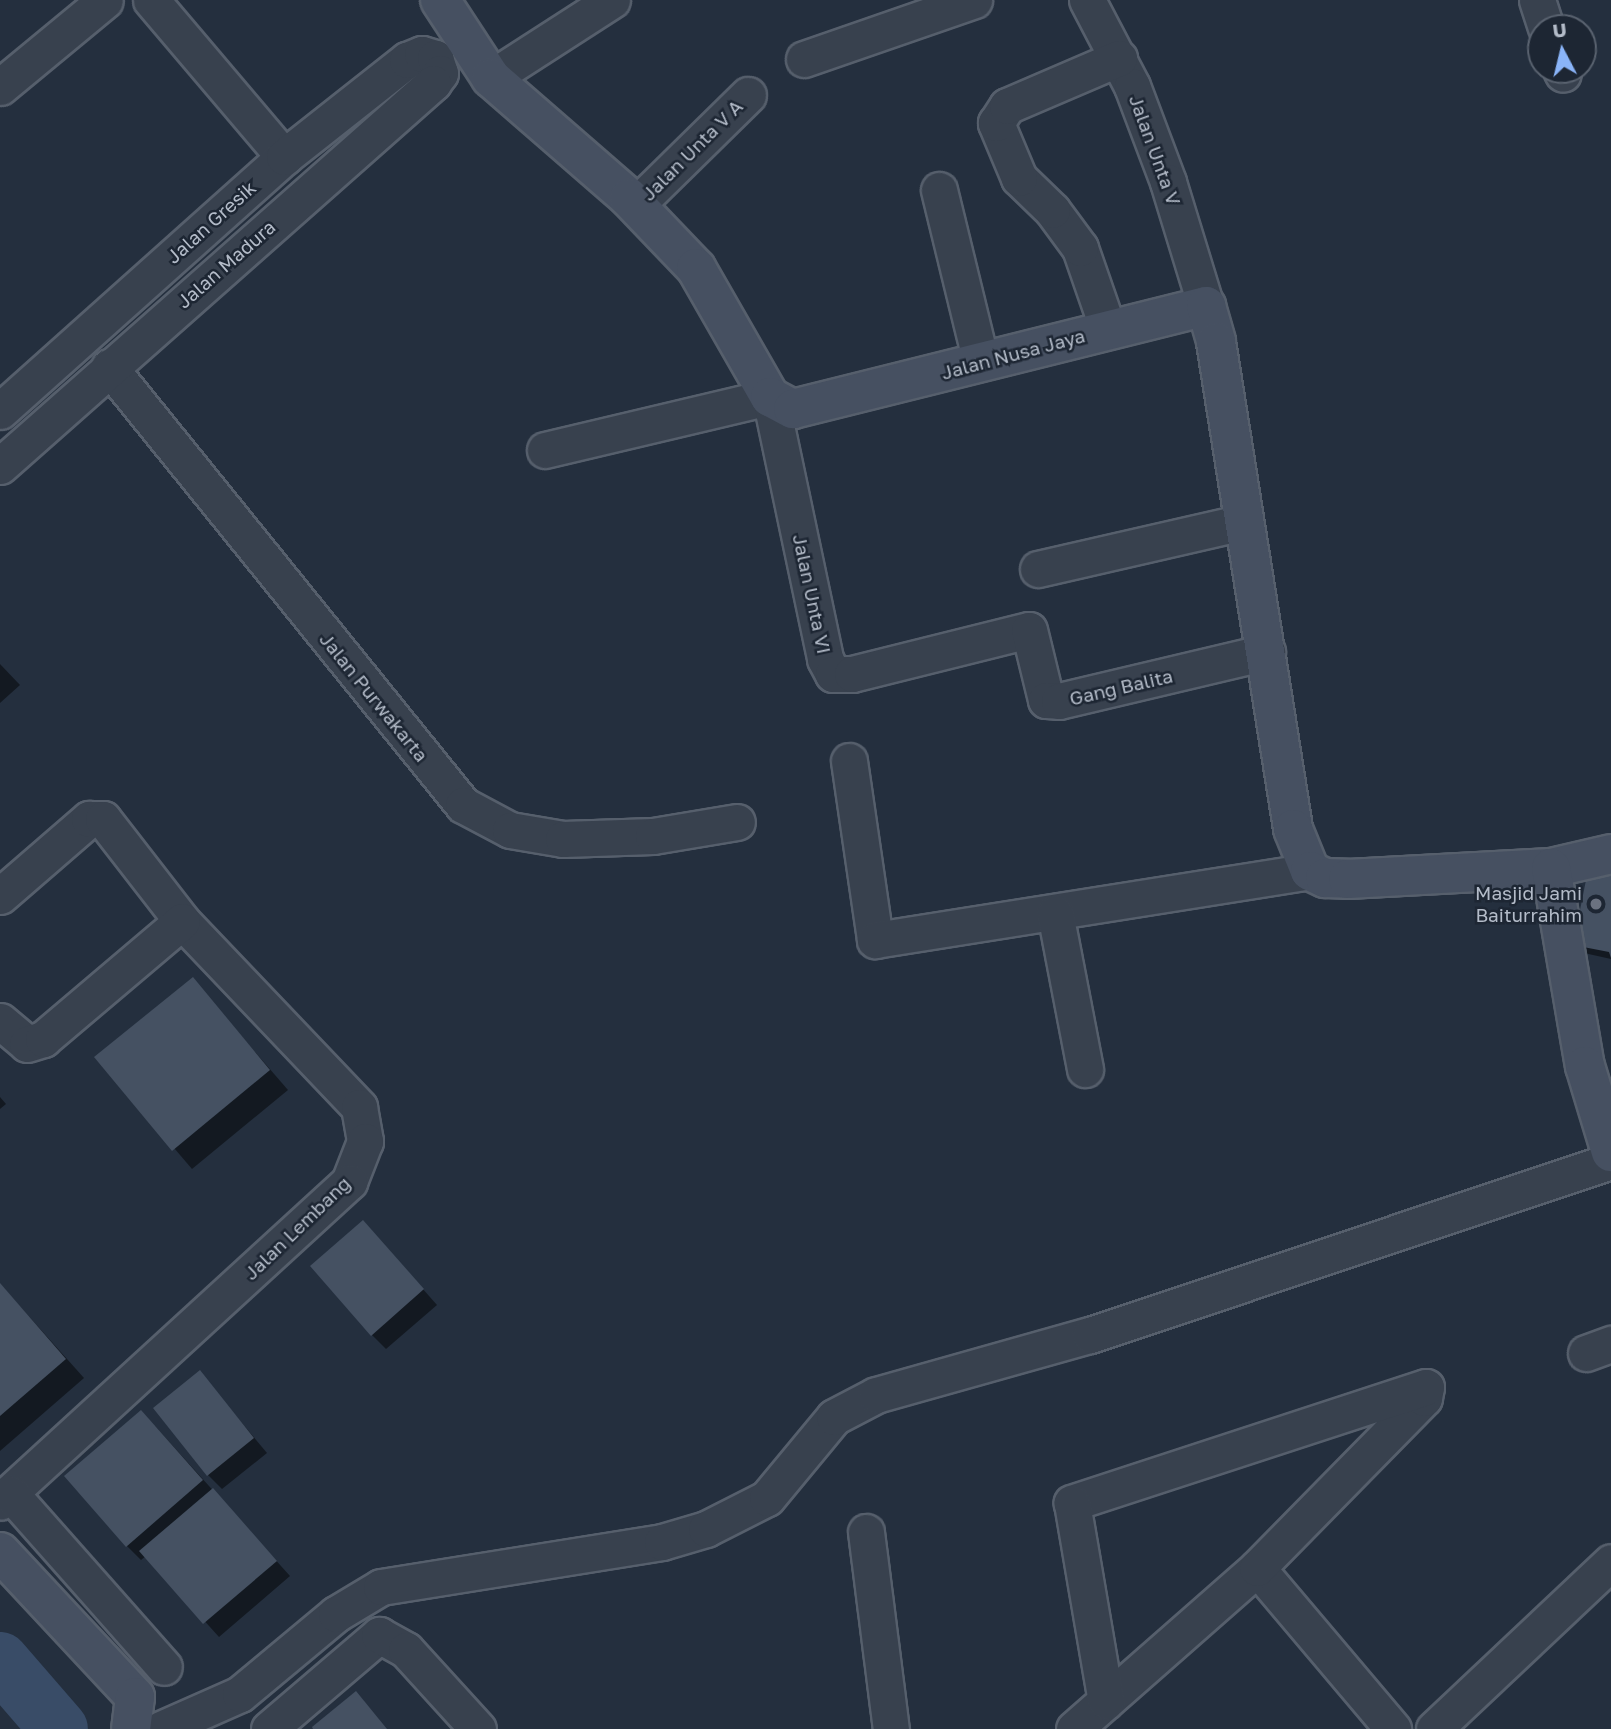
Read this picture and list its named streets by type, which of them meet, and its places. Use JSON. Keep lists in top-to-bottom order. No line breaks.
{"streets":{"street":["Jalan Unta V A","Jalan Unta V","Jalan Gresik","Jalan Madura","Jalan Nusa Jaya","Jalan Unta VI","Gang Balita","Jalan Purwakarta","Jalan Lembang"]},"crossings":[["Jalan Unta V","Jalan Nusa Jaya"],["Jalan Gresik","Jalan Madura"],["Jalan Madura","Jalan Purwakarta"],["Jalan Nusa Jaya","Jalan Unta VI"],["Jalan Unta VI","Gang Balita"]],"places":["Masjid Jami Baiturrahim"],"north":"top"}
